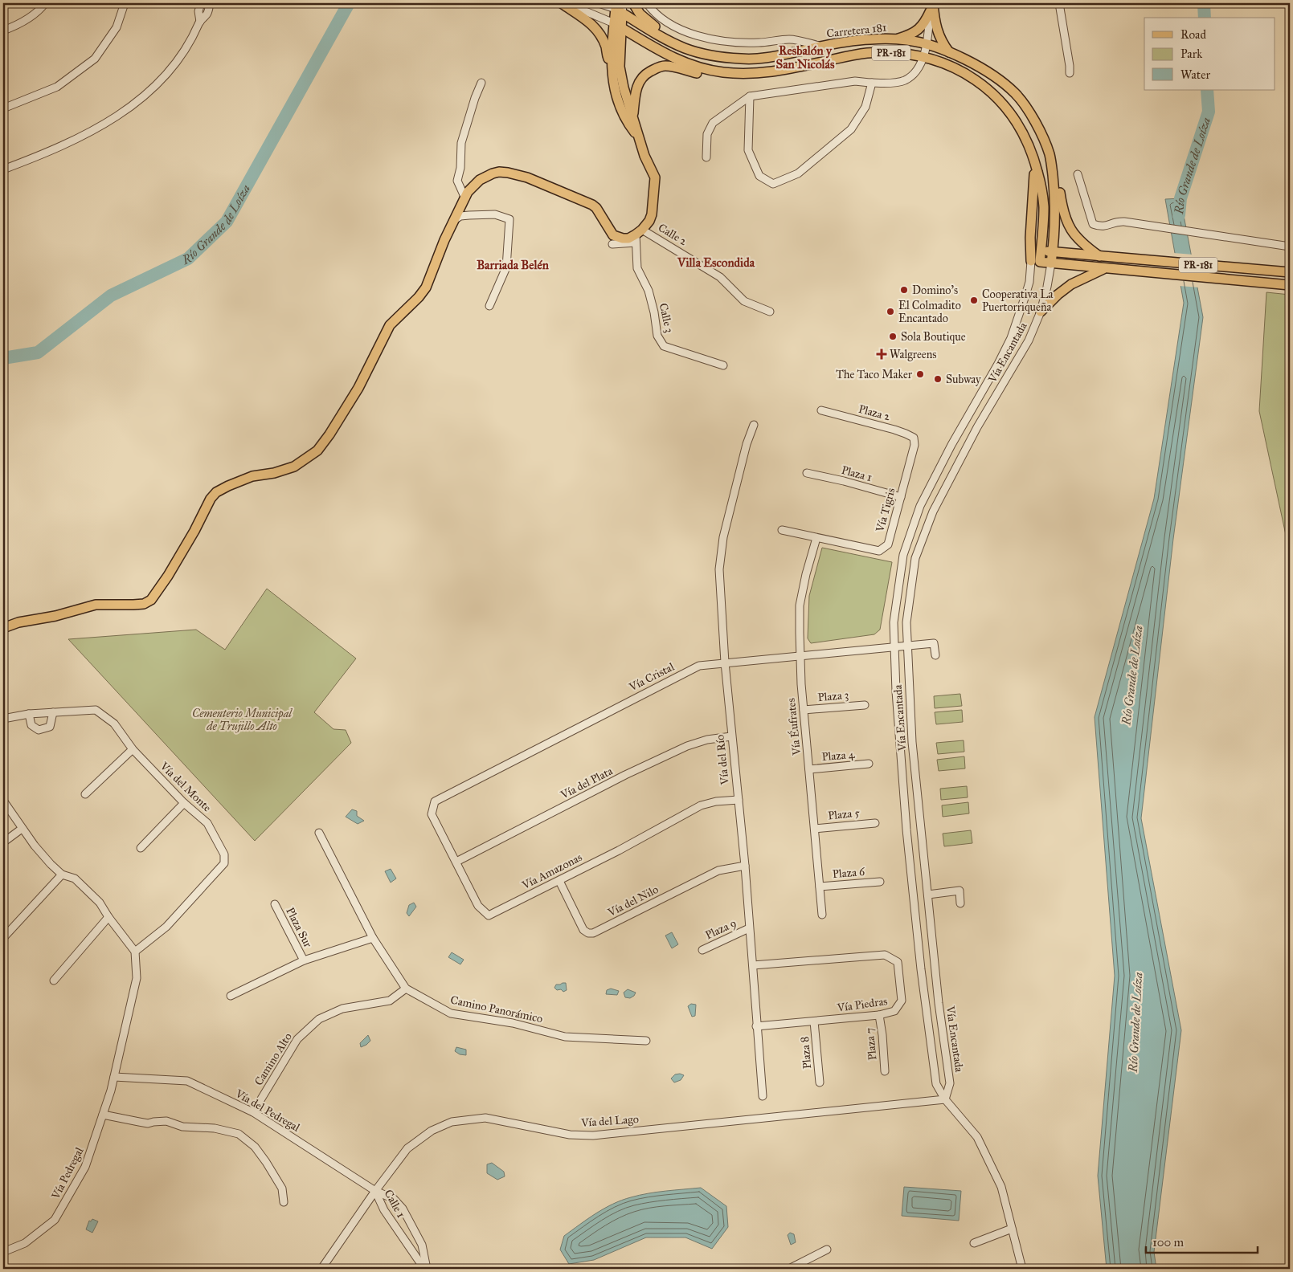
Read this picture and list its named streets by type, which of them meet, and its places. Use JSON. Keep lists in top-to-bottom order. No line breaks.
{"streets":{"main road":["Carretera 181","PR-181"],"street":["Calle 2","Calle 3","Vía Encantada","Plaza 2","Plaza 1","Vía Tigris","Vía Cristal","Plaza 3","Vía Éufrates","Plaza 4","Vía del Río","Vía del Plata","Vía del Monte","Plaza 5","Vía Amazonas","Plaza 6","Vía del Nilo","Plaza Sur","Plaza 9","Vía Piedras","Camino Panorámico","Plaza 7","Plaza 8","Camino Alto","Vía del Pedregal","Vía del Lago","Vía Pedregal","Calle 1"]},"crossings":[["Carretera 181","PR-181"],["Carretera 181","Vía Encantada"],["PR-181","Vía Encantada"],["Calle 2","Calle 3"],["Vía Encantada","Vía Cristal"],["Vía Encantada","Vía del Lago"],["Plaza 2","Vía Tigris"],["Plaza 1","Vía Tigris"],["Vía Tigris","Vía Éufrates"],["Vía Cristal","Vía Éufrates"],["Vía Cristal","Vía del Río"],["Vía Cristal","Vía Amazonas"],["Plaza 3","Vía Éufrates"],["Vía Éufrates","Plaza 4"],["Vía Éufrates","Plaza 5"],["Vía Éufrates","Plaza 6"],["Vía del Río","Vía del Plata"],["Vía del Río","Vía Amazonas"],["Vía del Río","Vía del Nilo"],["Vía del Río","Plaza 9"],["Vía del Río","Vía Piedras"],["Vía del Plata","Vía Amazonas"],["Vía Amazonas","Vía del Nilo"],["Vía Piedras","Plaza 7"],["Vía Piedras","Plaza 8"],["Camino Panorámico","Camino Alto"],["Camino Alto","Vía del Pedregal"],["Vía del Pedregal","Vía del Lago"],["Vía del Pedregal","Vía Pedregal"],["Vía del Pedregal","Calle 1"],["Vía del Lago","Calle 1"]],"districts":["Resbalón y San Nicolás","Villa Escondida","Barriada Belén"],"water":["Río Grande de Loíza"],"parks":["Cementerio Municipal de Trujillo Alto"],"places":{"other":["Domino's","Cooperativa La Puertorriqueña","El Colmadito Encantado","Sola Boutique","The Taco Maker","Subway"],"health":["Walgreens"]},"legend":["Road","Park","Water"],"scale_bar":"100 m"}
